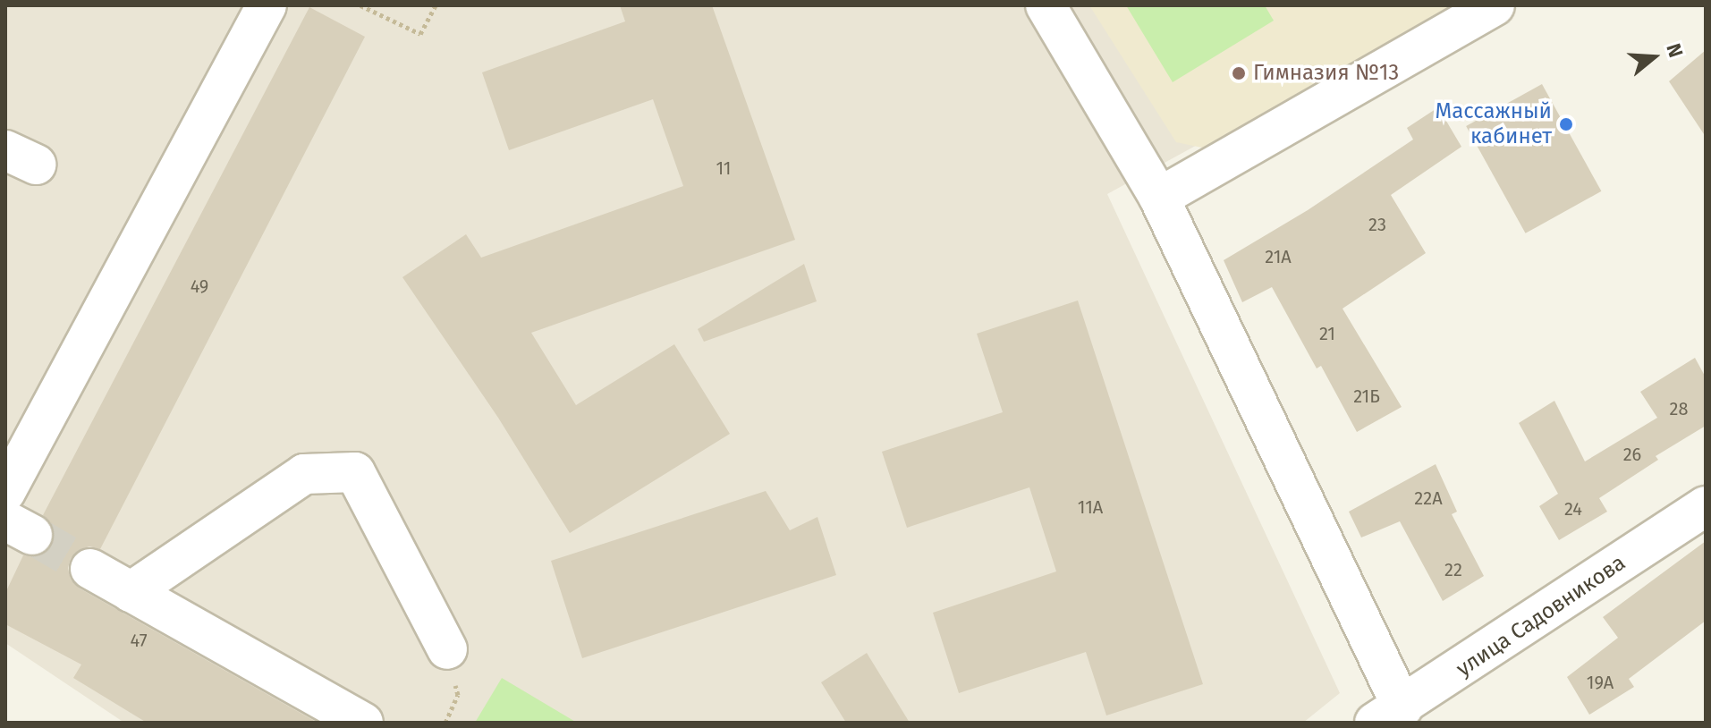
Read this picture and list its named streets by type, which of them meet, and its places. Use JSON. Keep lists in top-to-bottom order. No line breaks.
{"streets":{"street":["улица Садовникова"]},"places":["Гимназия №13","Массажный кабинет"],"house_numbers":["11","23","21А","49","21","21Б","28","26","22А","11А","24","22","47","19А"],"north":"right"}
